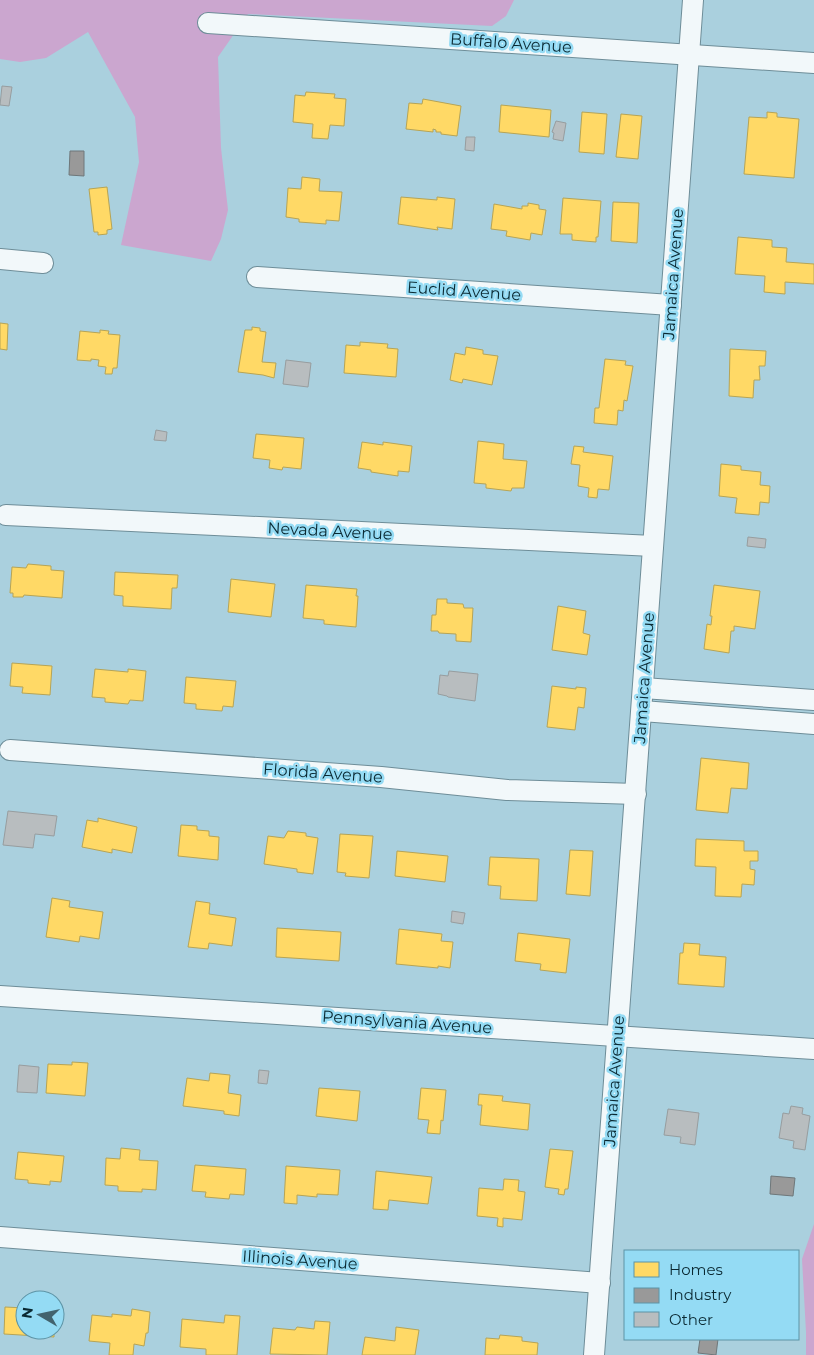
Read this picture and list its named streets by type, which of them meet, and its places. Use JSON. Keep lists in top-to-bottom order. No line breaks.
{"streets":{"street":["Buffalo Avenue","Jamaica Avenue","Euclid Avenue","Nevada Avenue","Florida Avenue","Pennsylvania Avenue","Illinois Avenue"]},"crossings":[["Buffalo Avenue","Jamaica Avenue"],["Jamaica Avenue","Euclid Avenue"],["Jamaica Avenue","Nevada Avenue"],["Jamaica Avenue","Florida Avenue"],["Jamaica Avenue","Pennsylvania Avenue"],["Jamaica Avenue","Illinois Avenue"]],"legend":["Homes","Industry","Other"],"north":"left"}
